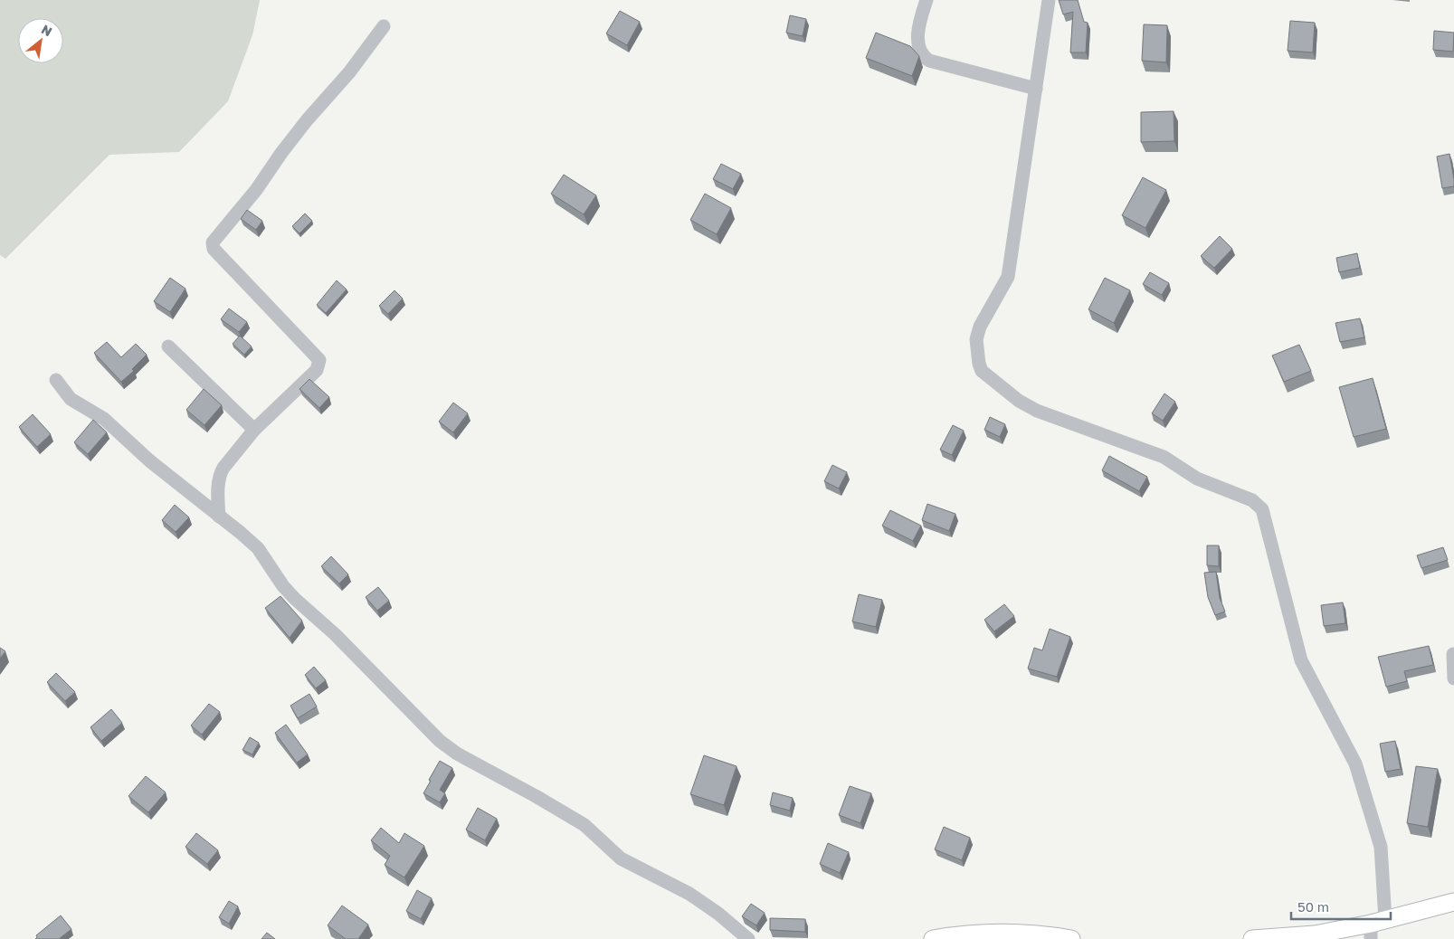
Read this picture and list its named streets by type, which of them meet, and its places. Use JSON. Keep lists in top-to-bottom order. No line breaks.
{"scale_bar":"50 m","north":"top right"}
